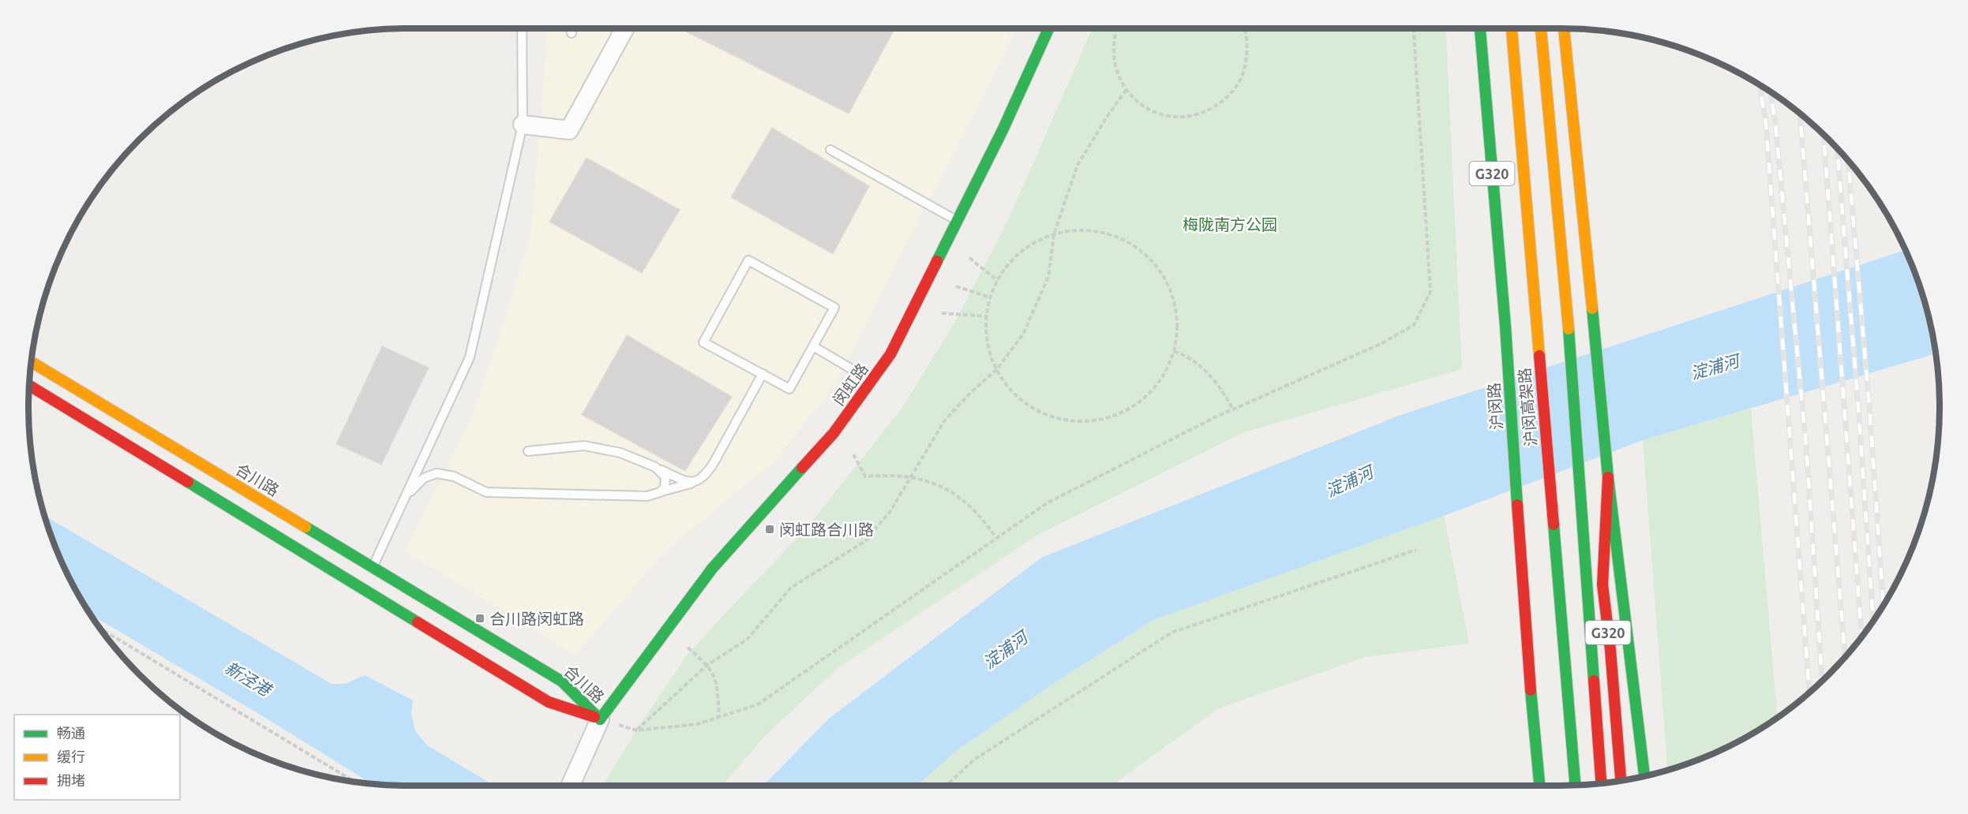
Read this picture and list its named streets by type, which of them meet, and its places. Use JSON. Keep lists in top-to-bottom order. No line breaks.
{"streets":{"main road":["G320","闵虹路","沪闵路","沪闵高架路","合川路"]},"crossings":[["闵虹路","合川路"]],"water":["淀浦河","新泾港"],"parks":["梅陇南方公园"],"places":{"transit":["闵虹路合川路","合川路闵虹路"]},"legend":["畅通","缓行","拥堵"]}
